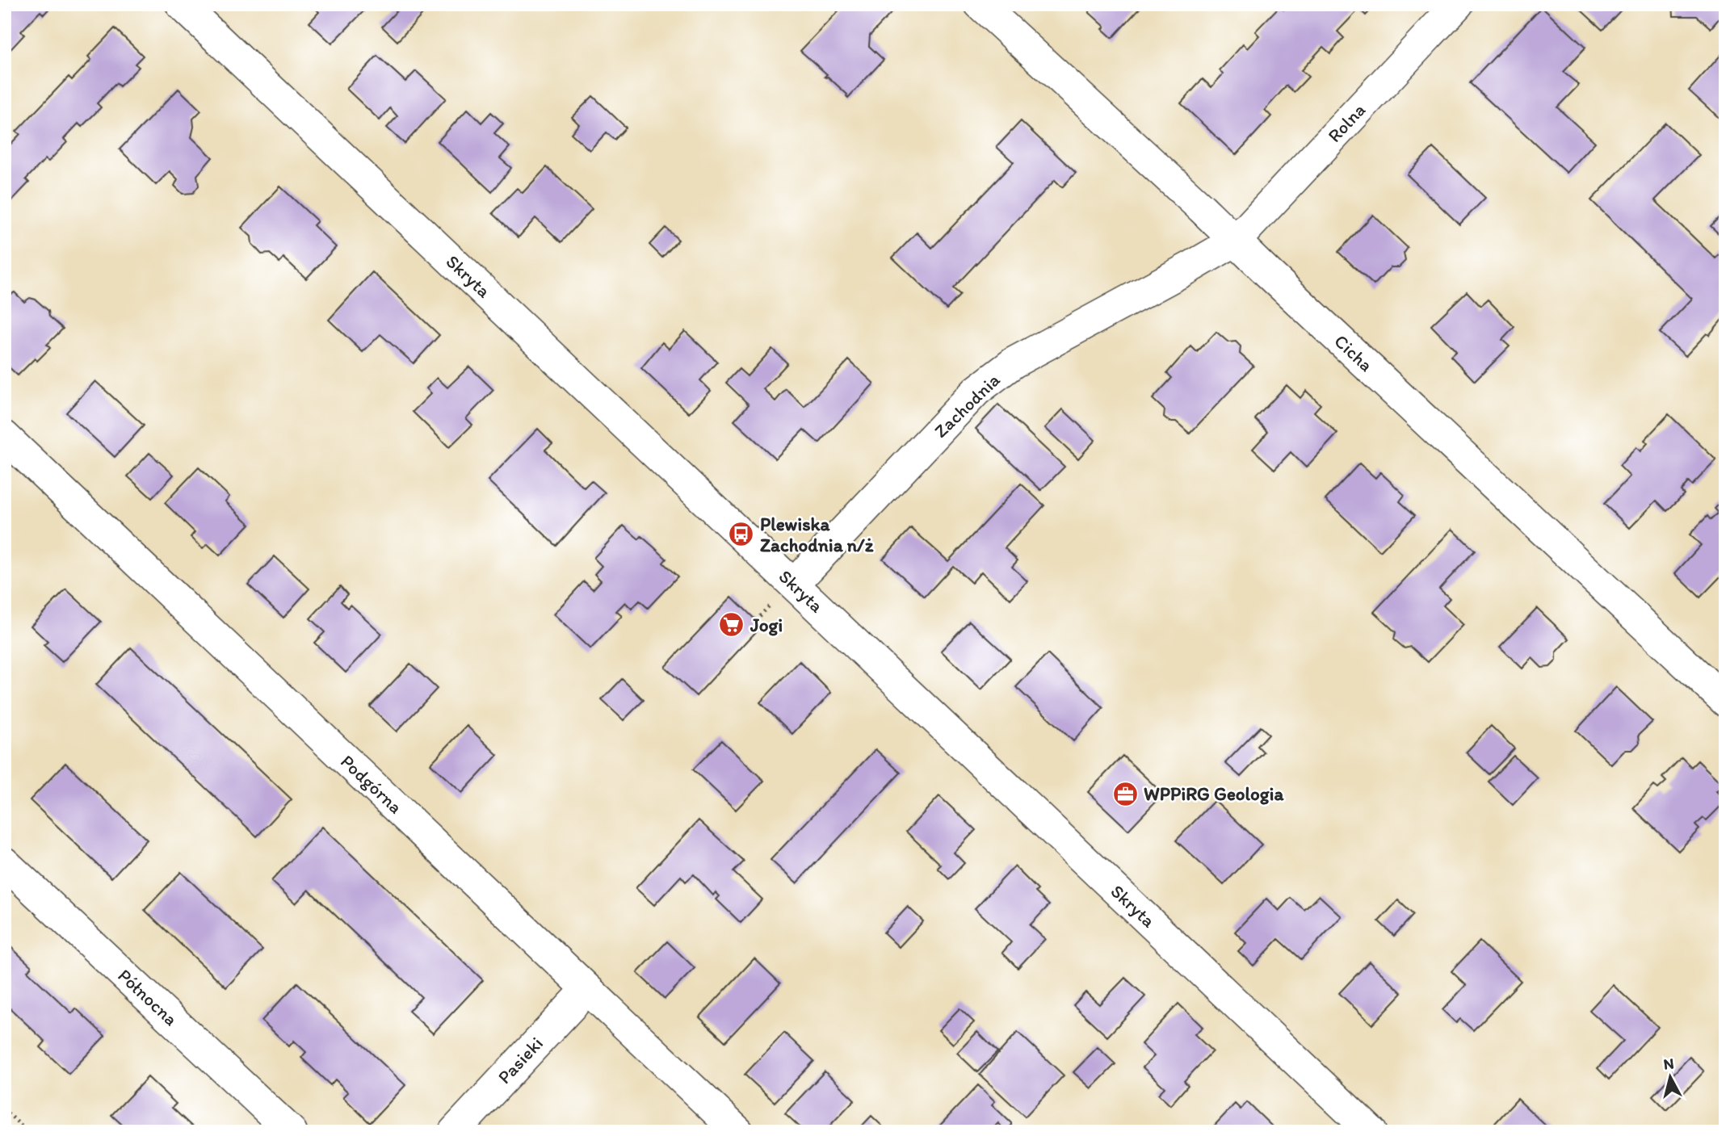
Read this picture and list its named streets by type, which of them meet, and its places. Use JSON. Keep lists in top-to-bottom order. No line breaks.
{"streets":{"street":["Rolna","Skryta","Cicha","Zachodnia","Podgórna","Północna","Pasieki"]},"crossings":[["Rolna","Cicha"],["Rolna","Zachodnia"],["Skryta","Zachodnia"],["Cicha","Zachodnia"],["Podgórna","Pasieki"]],"places":{"bus stop":["Plewiska Zachodnia n/ż"],"supermarket":["Jogi"],"office":["WPPiRG Geologia"]},"north":"top"}
